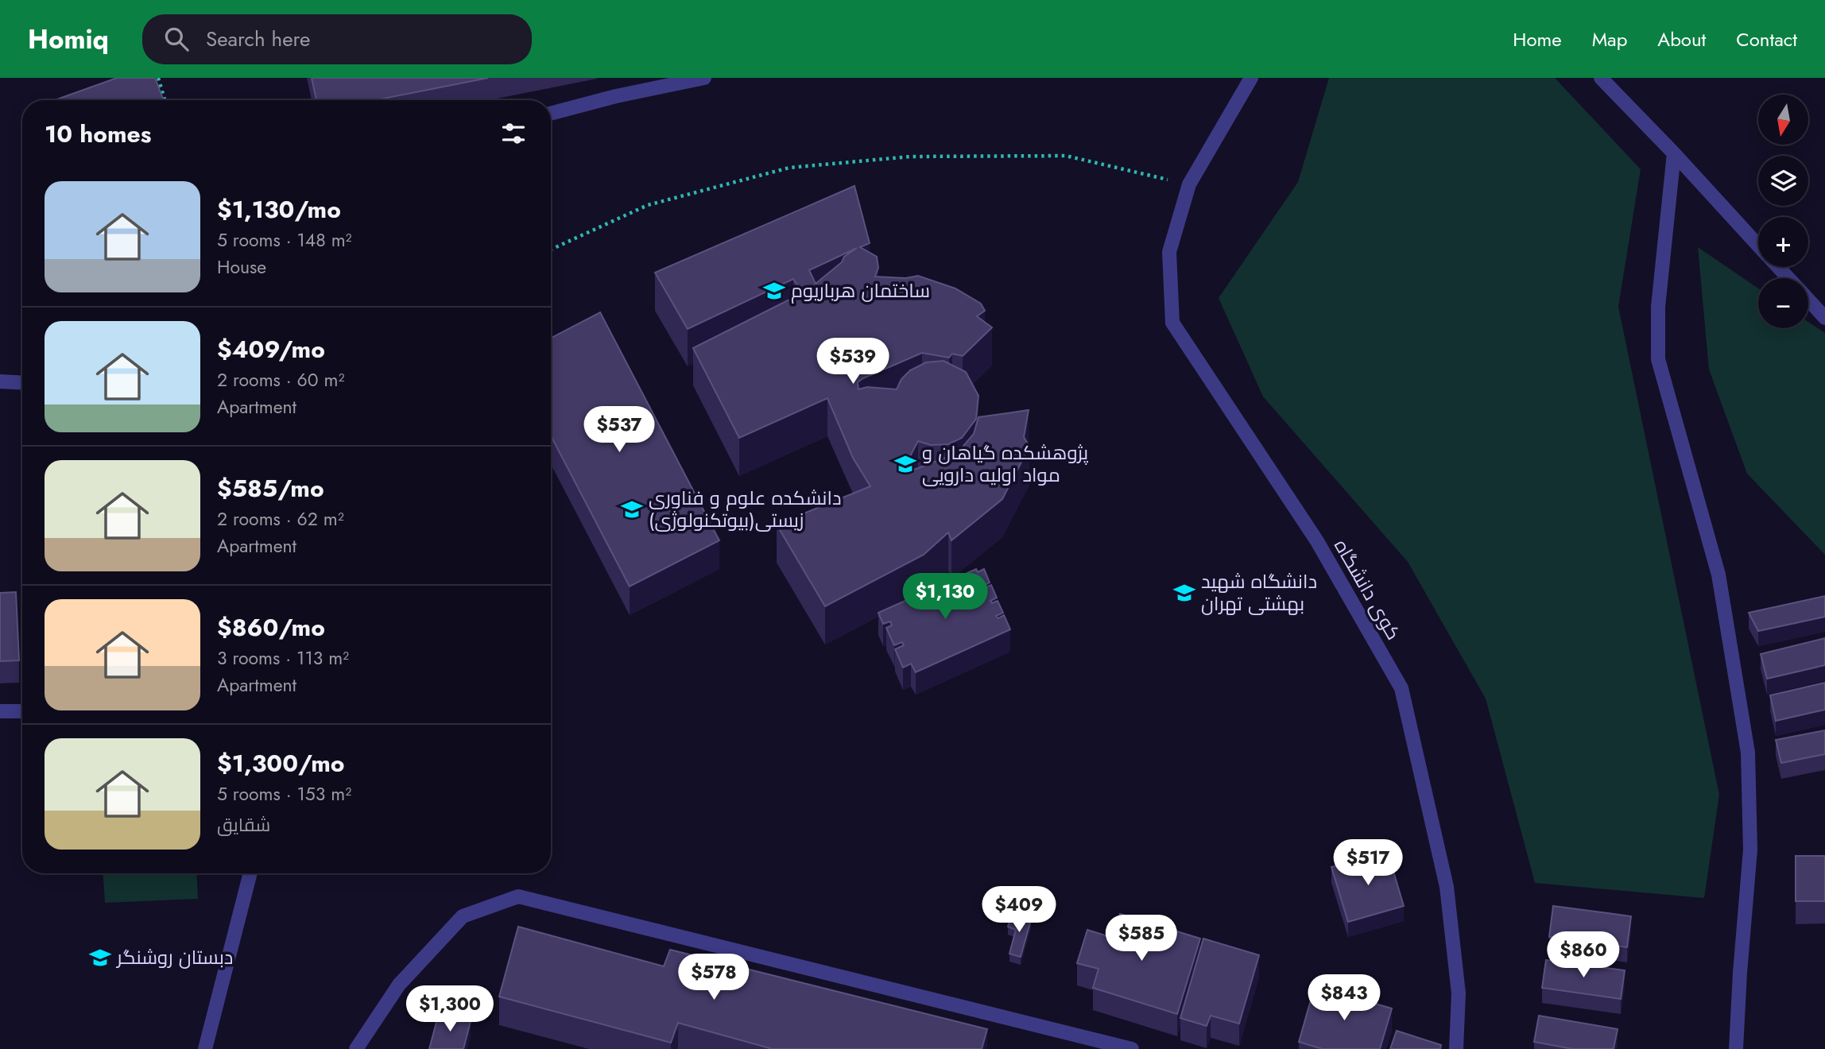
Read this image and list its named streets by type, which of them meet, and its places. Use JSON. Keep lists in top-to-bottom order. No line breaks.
{"streets":{"street":["کوی دانشگاه"]},"places":{"school or university":["ساختمان هرباریوم","پژوهشکده گیاهان و مواد اولیه دارویی","دانشکده علوم و فناوری زیستی(بیوتکنولوژی)","دانشگاه شهید بهشتی تهران","دبستان روشنگر"]},"north":"bottom","page":{"header":"Homiq","search":"Search here","nav":["Home","Map","About","Contact"],"map_buttons":["+","−"],"heading":"10 homes","list":[{"name":"$1,130/mo","note":"5 rooms · 148 m² · House"},{"name":"$409/mo","note":"2 rooms · 60 m² · Apartment"},{"name":"$585/mo","note":"2 rooms · 62 m² · Apartment"},{"name":"$860/mo","note":"3 rooms · 113 m² · Apartment"},{"name":"$1,300/mo","note":"5 rooms · 153 m² · شقایق"}],"price":["$539","$537","$1,130","$517","$409","$585","$860","$578","$843","$1,300"]}}
